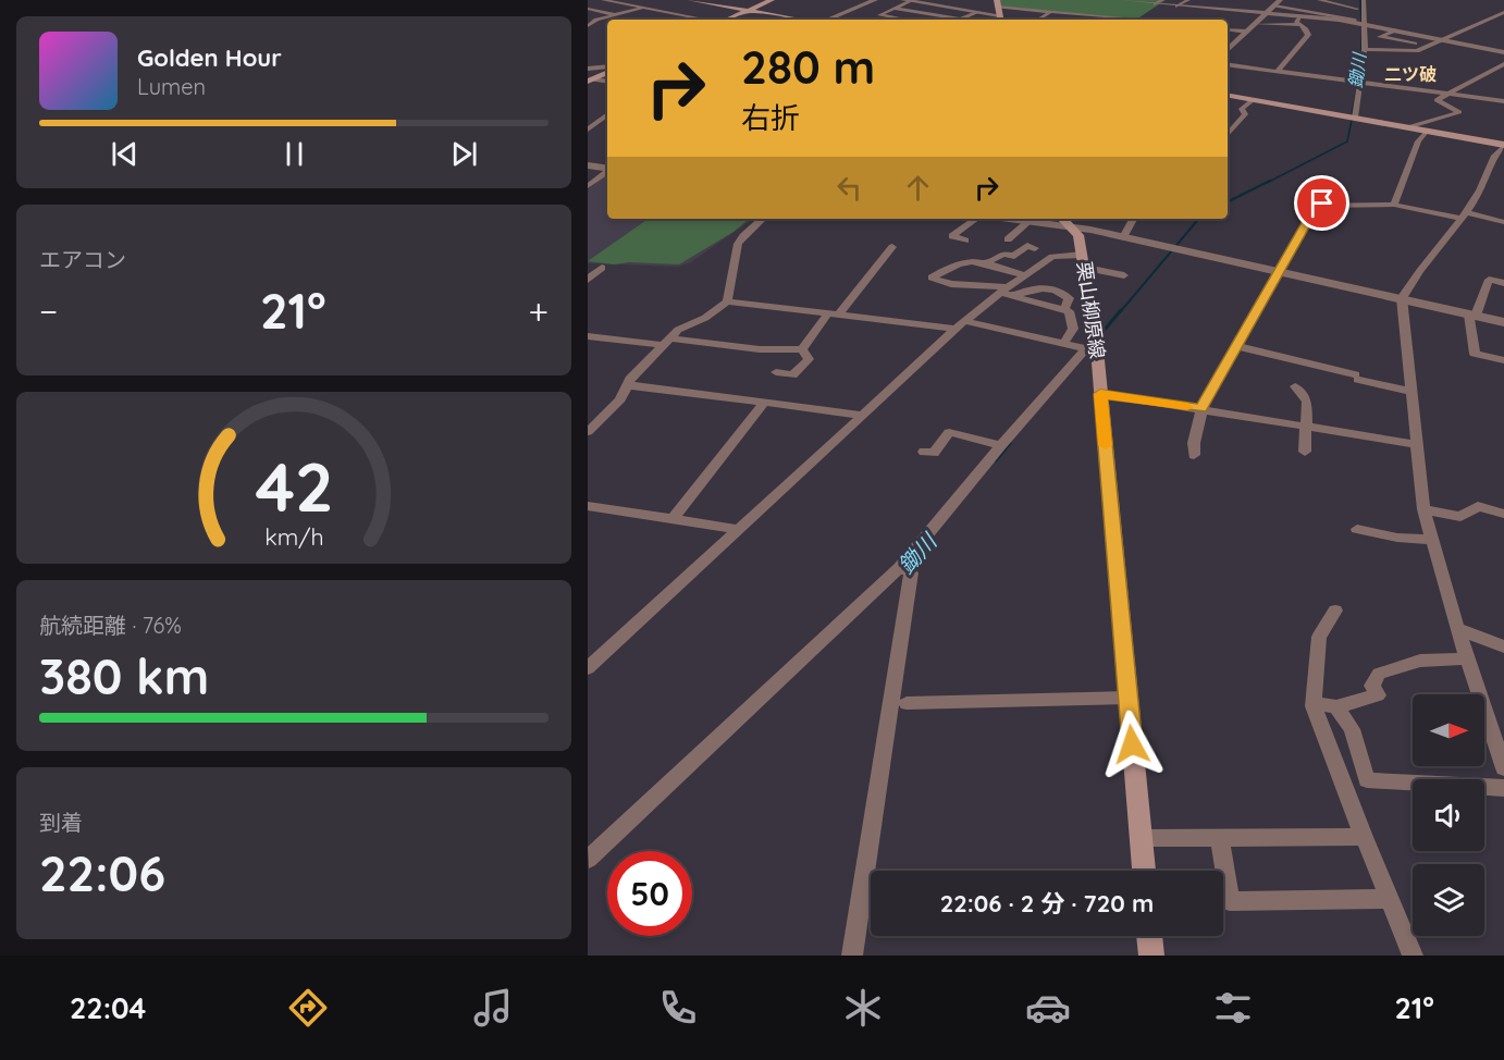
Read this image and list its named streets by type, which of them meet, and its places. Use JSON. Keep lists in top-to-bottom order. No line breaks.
{"streets":{"main road":["栗山柳原線"]},"districts":["二ツ破"],"water":["鋤川"],"north":"right","page":{"turn":["280 m","右折"],"song":["Golden Hour","Lumen"],"tile":["エアコン",["航続距離 · 76%","380 km"],["到着","22:06"]],"heat":["−","21°","+"],"limit":"50","trip":"22:06 · 2 分 · 720 m","tabs":["22:04","21°"],"gauge":["42","km/h"]}}
